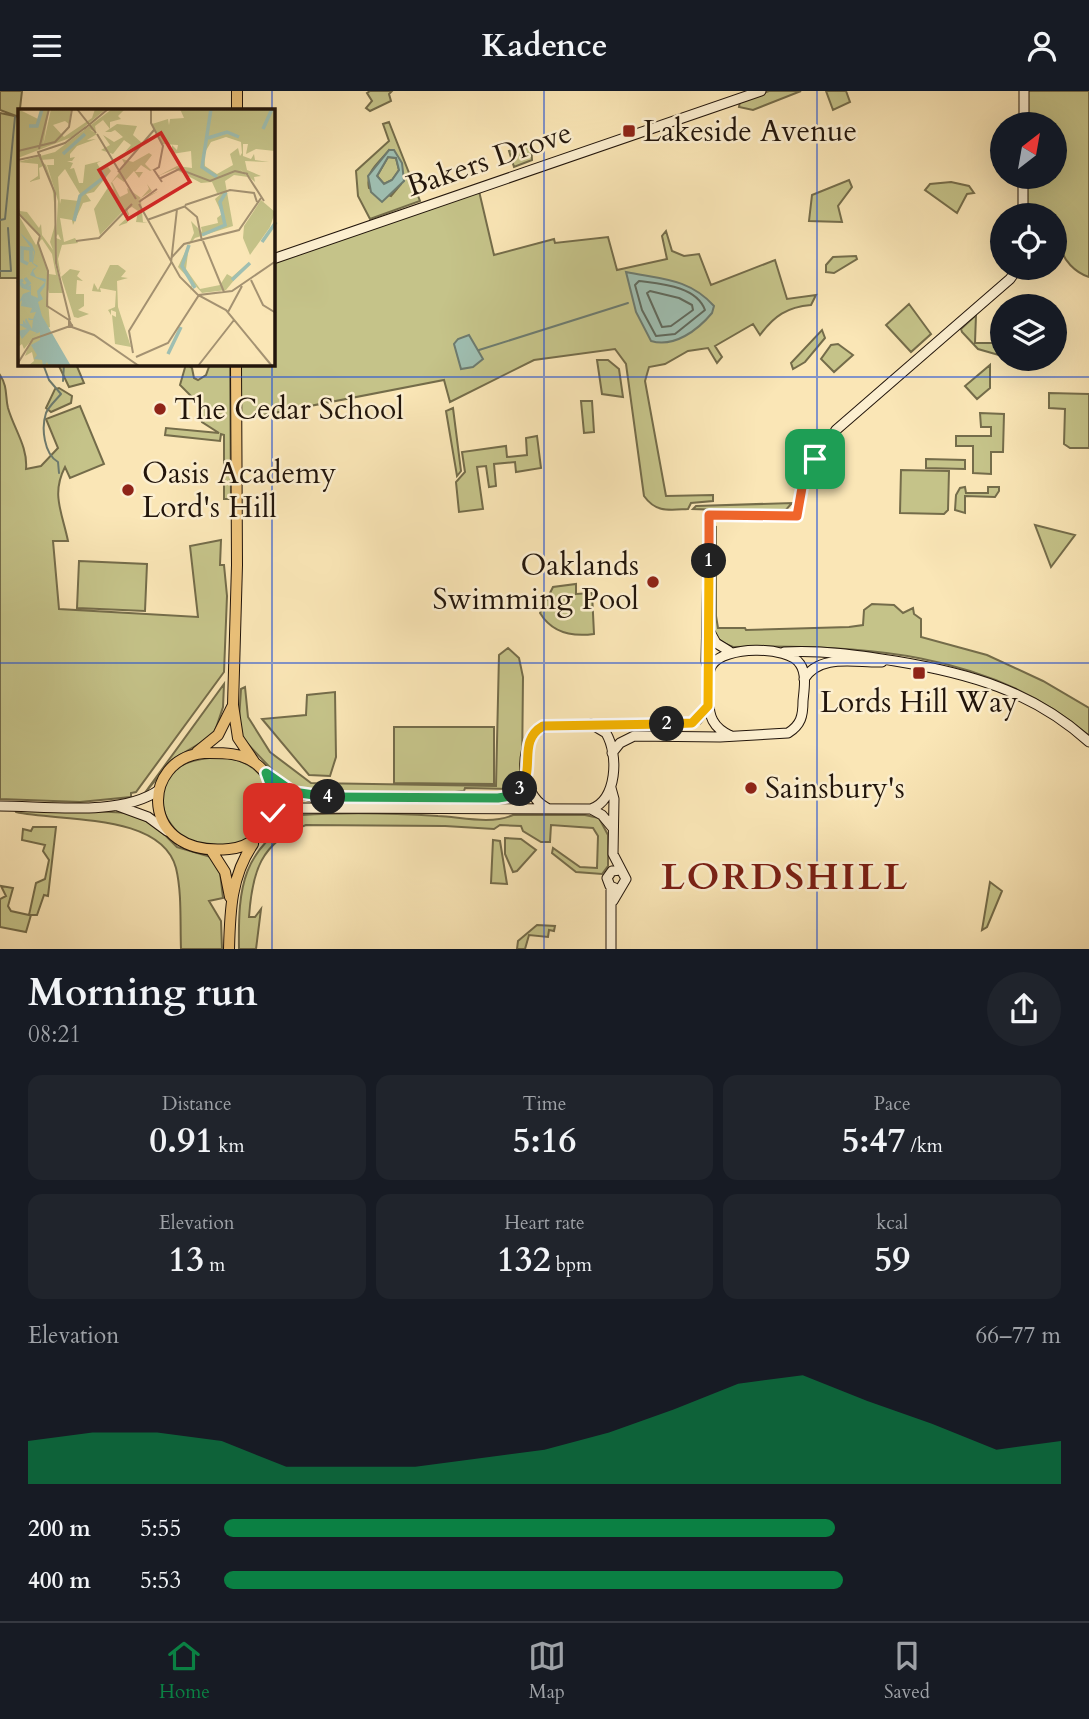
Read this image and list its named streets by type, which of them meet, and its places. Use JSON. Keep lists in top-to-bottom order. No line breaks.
{"streets":{"street":["Bakers Drove"]},"districts":["LORDSHILL"],"places":{"transit":["Lakeside Avenue","Lords Hill Way"],"other":["The Cedar School","Oasis Academy Lord's Hill","Oaklands Swimming Pool","Sainsbury's"]},"north":"top right","page":{"header":"Kadence","pins":["1","2","3","4"],"heading":["Morning run","08:21"],"stats":[["Distance","0.91 km"],["Time","5:16"],["Pace","5:47 /km"],["Elevation","13 m"],["Heart rate","132 bpm"],["kcal","59"]],"chart":["Elevation","66–77 m"],"list":[{"name":"200 m","note":"5:55"},{"name":"400 m","note":"5:53"}],"tabs":["Home","Map","Saved"]}}
